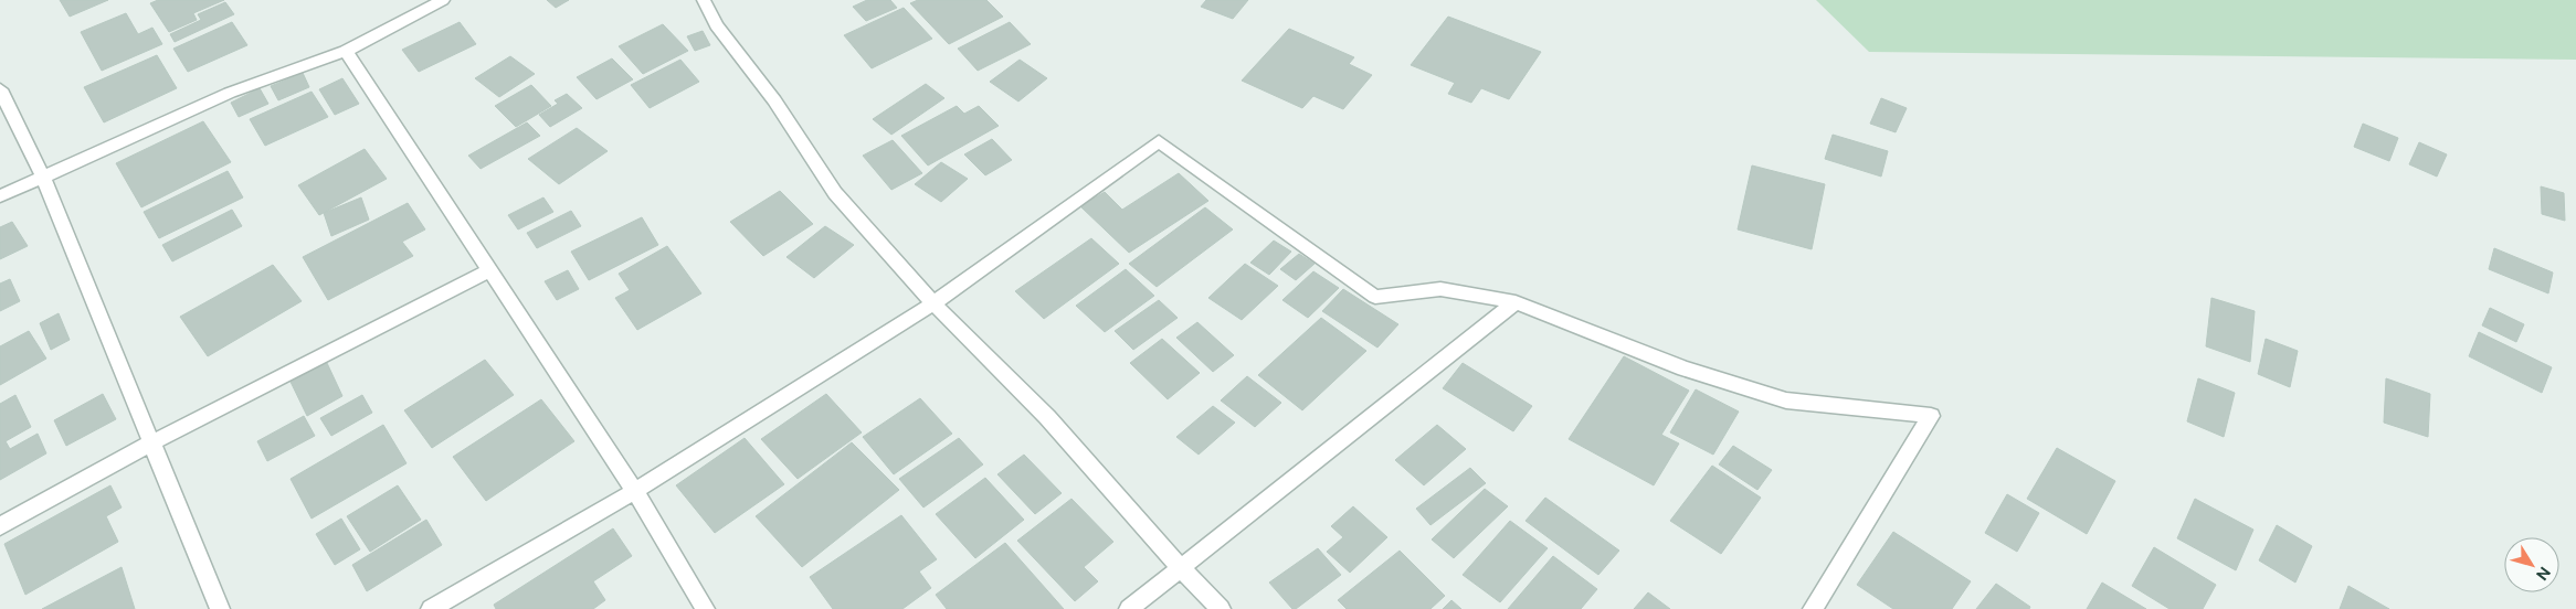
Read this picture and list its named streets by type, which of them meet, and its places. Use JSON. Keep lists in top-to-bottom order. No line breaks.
{"north":"bottom right"}
